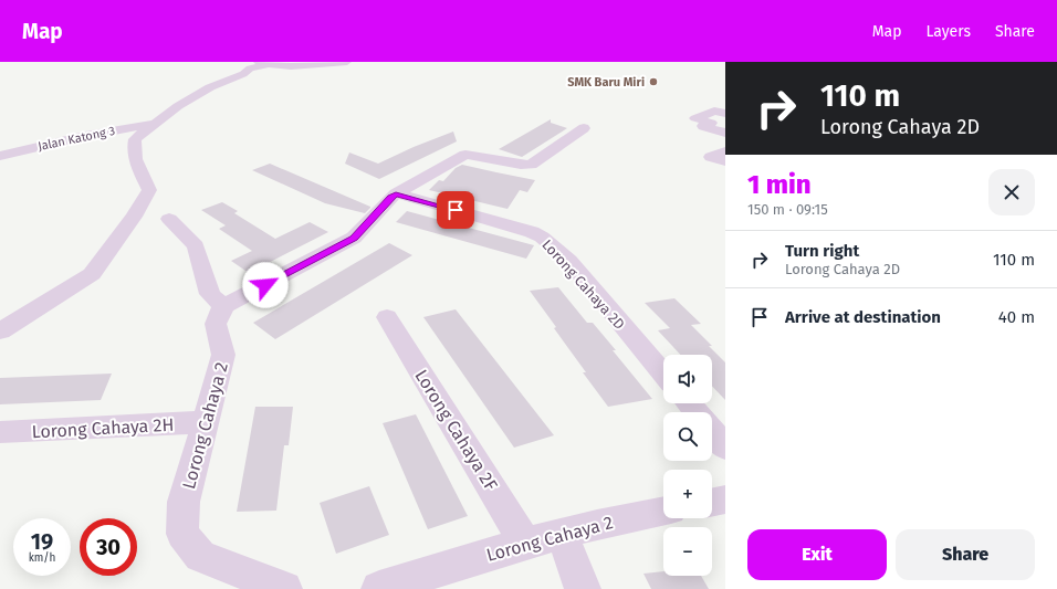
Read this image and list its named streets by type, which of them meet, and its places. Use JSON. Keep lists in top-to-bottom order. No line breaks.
{"streets":{"street":["Jalan Katong 3","Lorong Cahaya 2D","Lorong Cahaya 2","Lorong Cahaya 2H","Lorong Cahaya 2F"]},"crossings":[["Lorong Cahaya 2","Lorong Cahaya 2H"],["Lorong Cahaya 2","Lorong Cahaya 2F"]],"places":["SMK Baru Miri"],"page":{"header":"Map","nav":["Map","Layers","Share"],"turn":["110 m","Lorong Cahaya 2D"],"heading":["1 min","150 m · 09:15"],"list":[{"name":"Turn right","note":"Lorong Cahaya 2D","value":"110 m"},{"name":"Arrive at destination","value":"40 m"}],"map_buttons":["+","−"],"speed":"19 km/h","limit":"30","buttons":["Exit","Share"]}}
